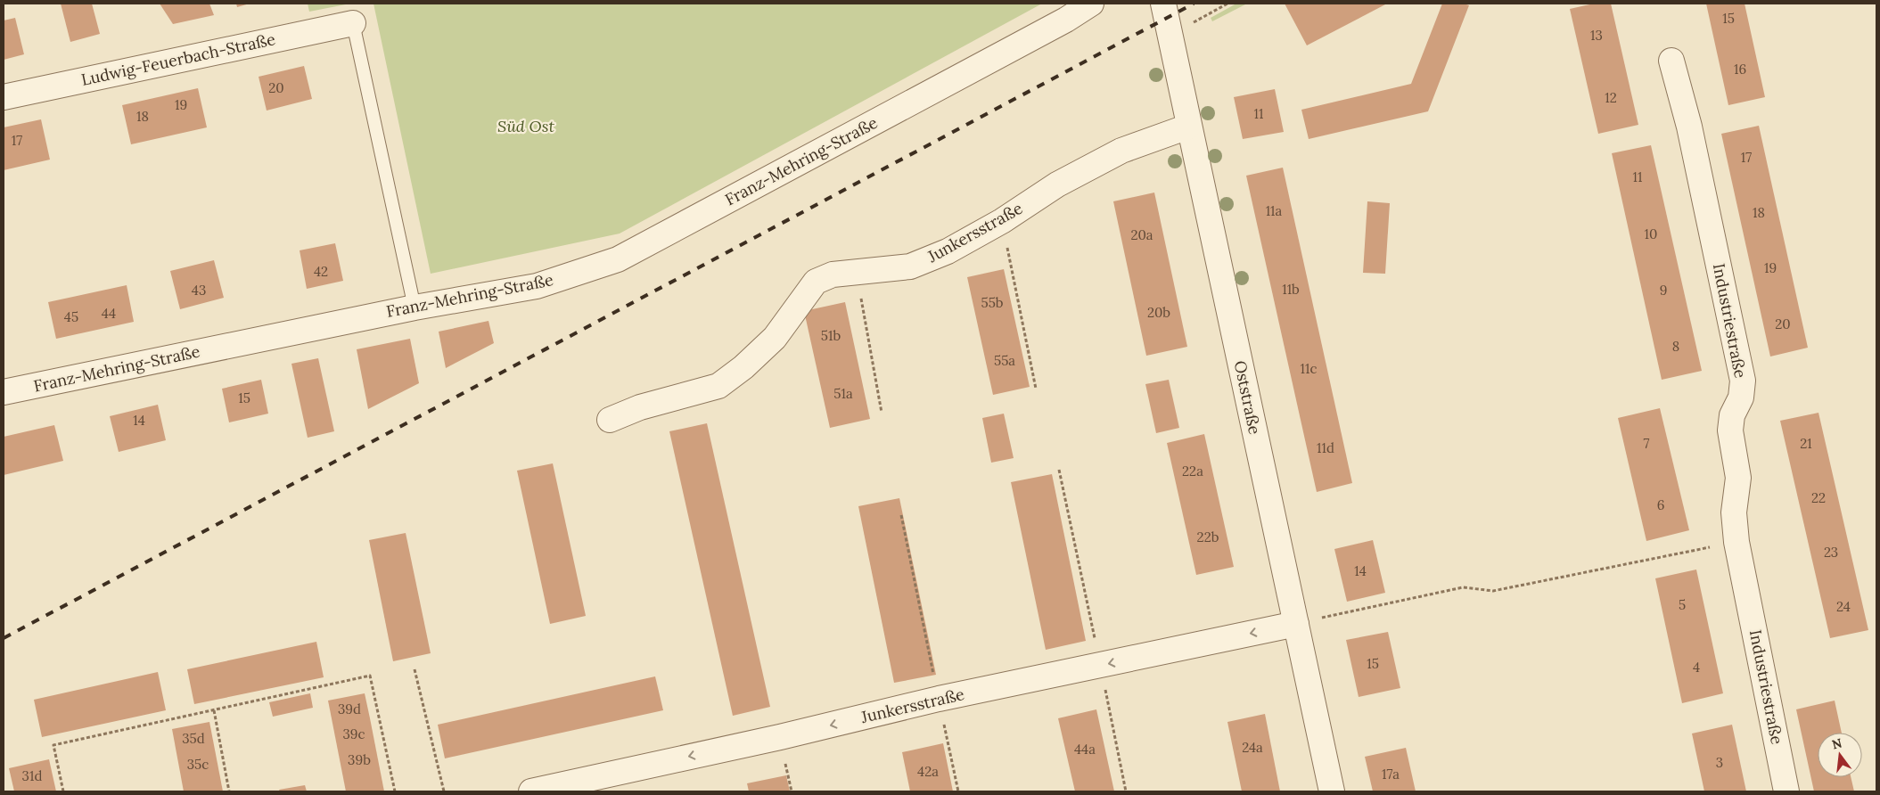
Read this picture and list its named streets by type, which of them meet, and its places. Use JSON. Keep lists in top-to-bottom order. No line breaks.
{"streets":{"street":["Ludwig-Feuerbach-Straße","Franz-Mehring-Straße","Junkersstraße","Industriestraße","Oststraße"]},"crossings":[["Junkersstraße","Oststraße"]],"one_way":["Junkersstraße"],"parks":["Süd Ost"],"house_numbers":["15","13","16","20","12","19","11","18","17","17","11","11a","18","10","20a","19","42","11b","43","9","55b","20b","44","45","20","51b","8","55a","11c","51a","15","14","7","21","11d","22a","22","6","22b","23","14","5","24","15","4","39d","39c","35d","24a","44a","39b","3","35c","42a","17a","31d"],"north":"top"}
